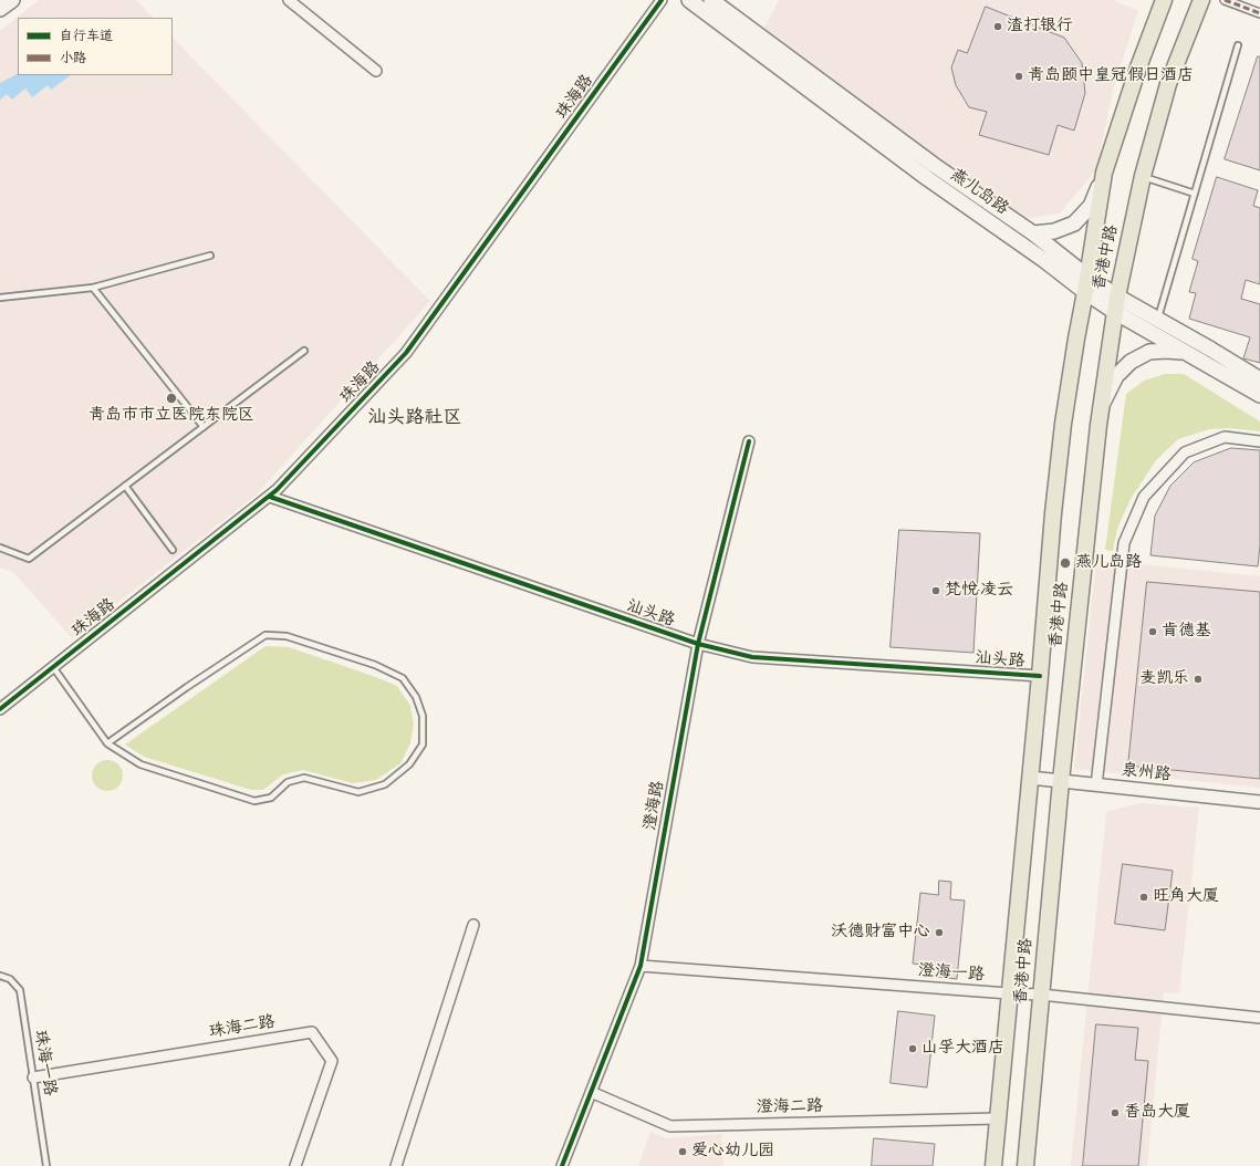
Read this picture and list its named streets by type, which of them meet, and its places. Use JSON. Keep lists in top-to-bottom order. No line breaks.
{"streets":{"main road":["燕儿岛路","香港中路"],"street":["珠海路","汕头路","泉州路","澄海路","澄海一路","珠海二路","澄海二路"],"lane":["珠海一路"]},"crossings":[["珠海路","汕头路"],["燕儿岛路","香港中路"],["香港中路","汕头路"],["香港中路","泉州路"],["香港中路","澄海一路"],["香港中路","澄海二路"],["汕头路","澄海路"],["澄海路","澄海一路"],["澄海路","澄海二路"],["珠海二路","珠海一路"]],"districts":["汕头路社区"],"places":["渣打银行","青岛颐中皇冠假日酒店","青岛市市立医院东院区","燕儿岛路","梵悦·凌云","肯德基","麦凯乐","旺角大厦","沃德财富中心","山孚大酒店","香岛大厦","爱心幼儿园"],"legend":["自行车道","小路"]}
